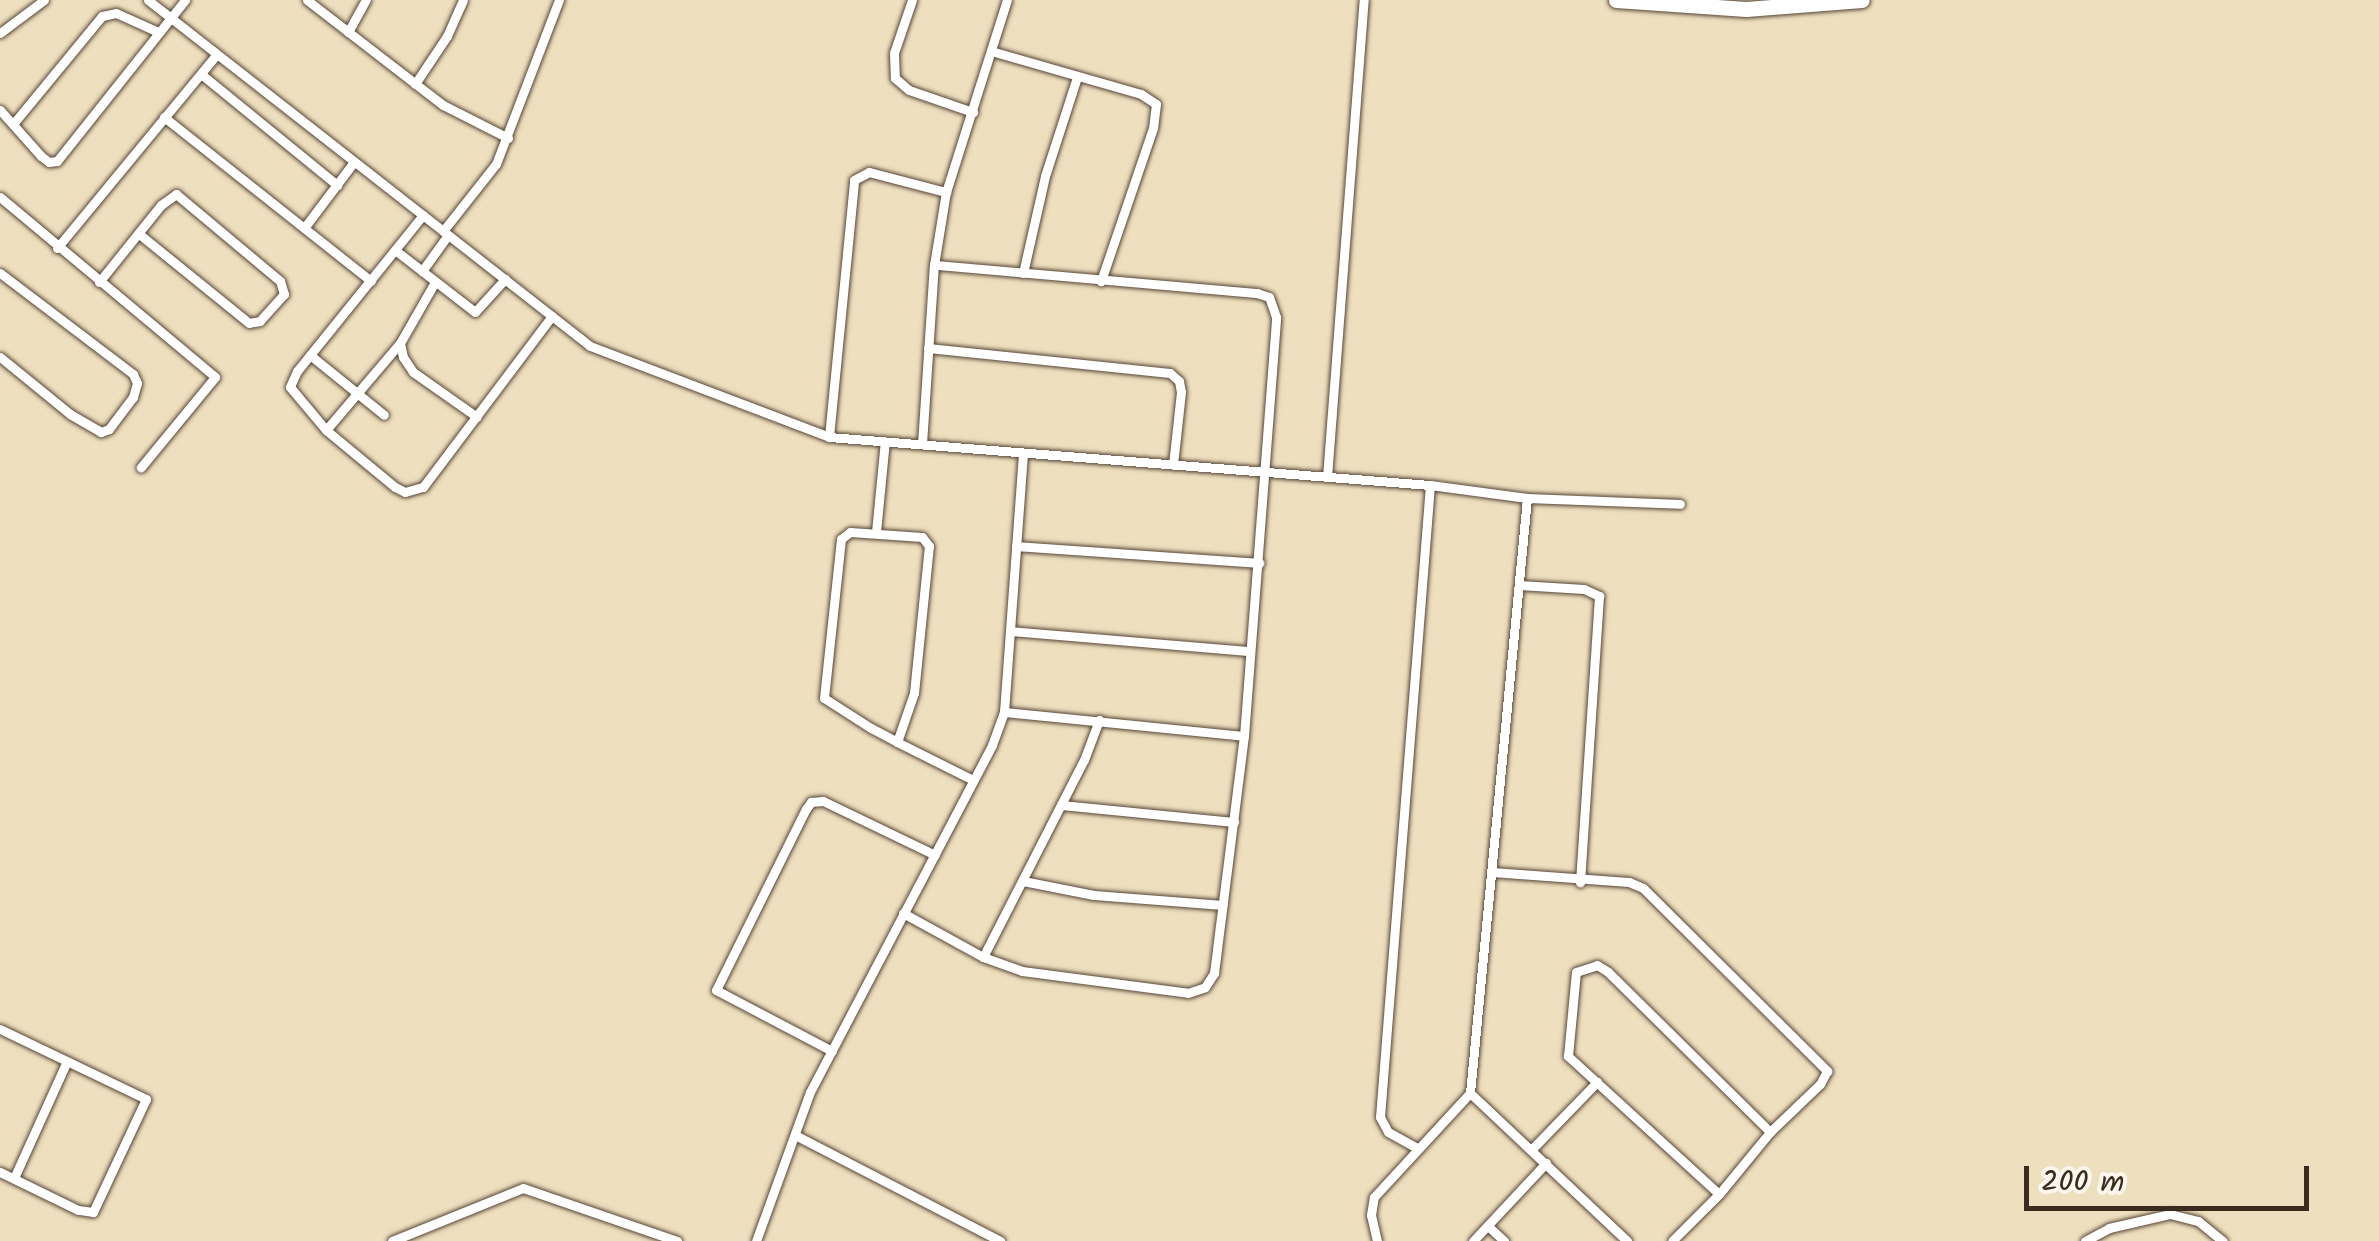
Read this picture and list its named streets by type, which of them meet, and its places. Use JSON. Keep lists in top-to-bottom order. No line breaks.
{"scale_bar":"200 m"}
